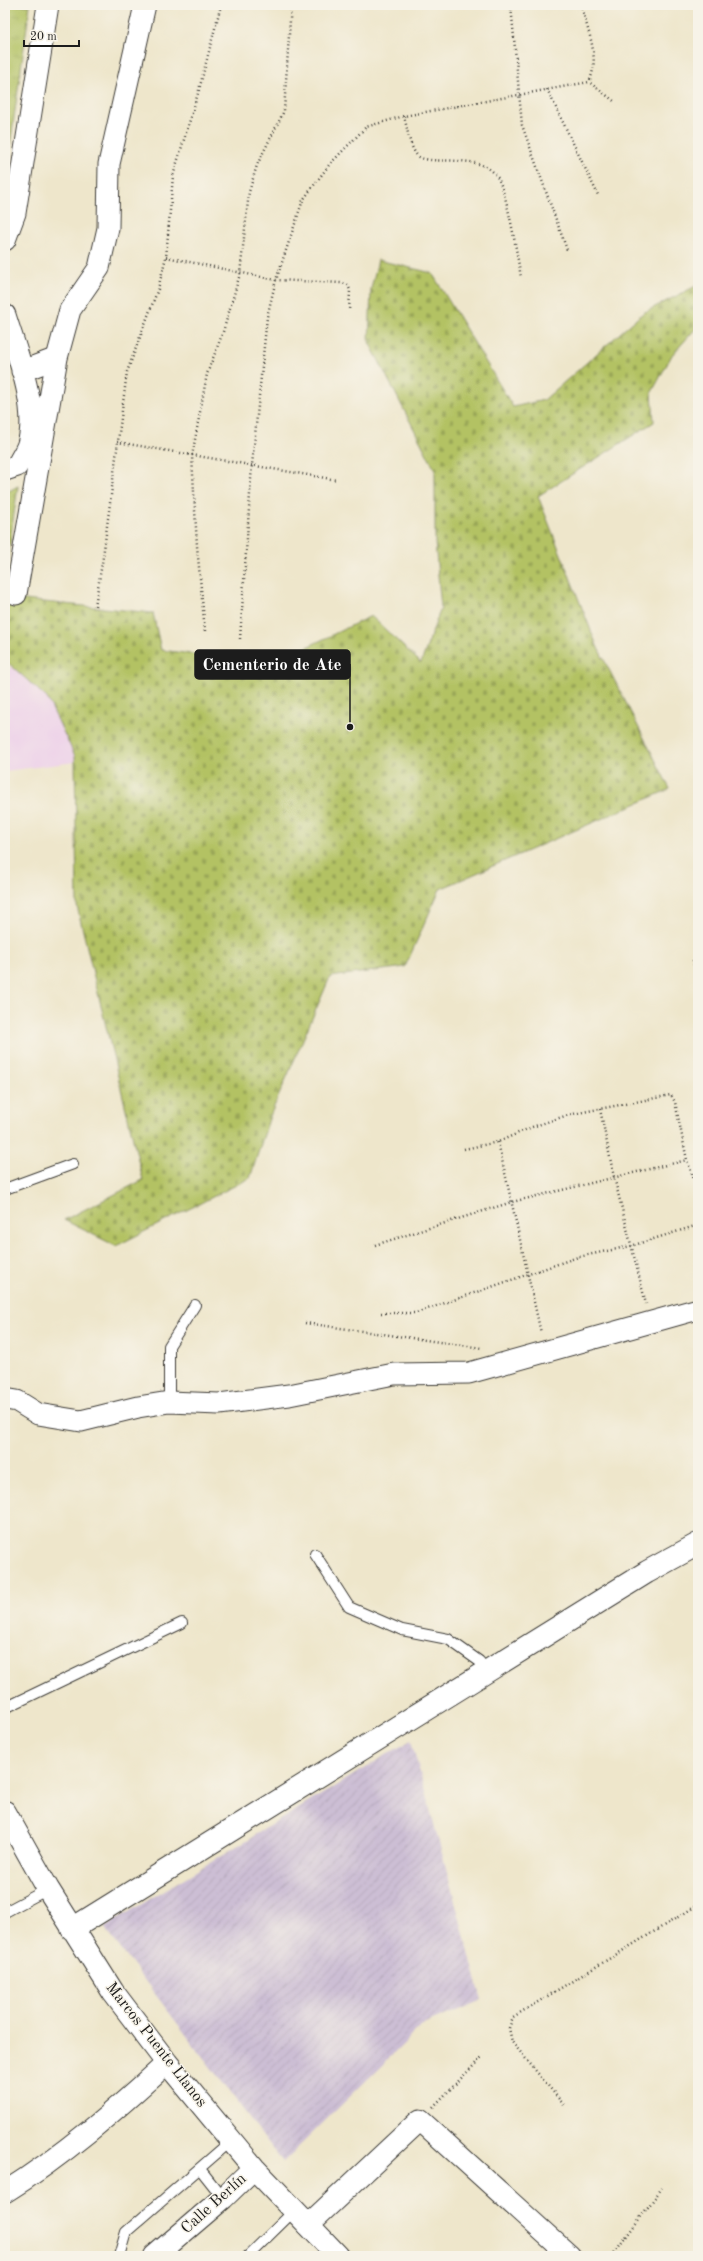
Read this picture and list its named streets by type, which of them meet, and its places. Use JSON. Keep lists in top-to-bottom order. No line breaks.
{"streets":{"street":["Marcos Puente Llanos","Calle Berlín"]},"crossings":[["Marcos Puente Llanos","Calle Berlín"]],"places":["Cementerio de Ate"],"scale_bar":"20 m"}
